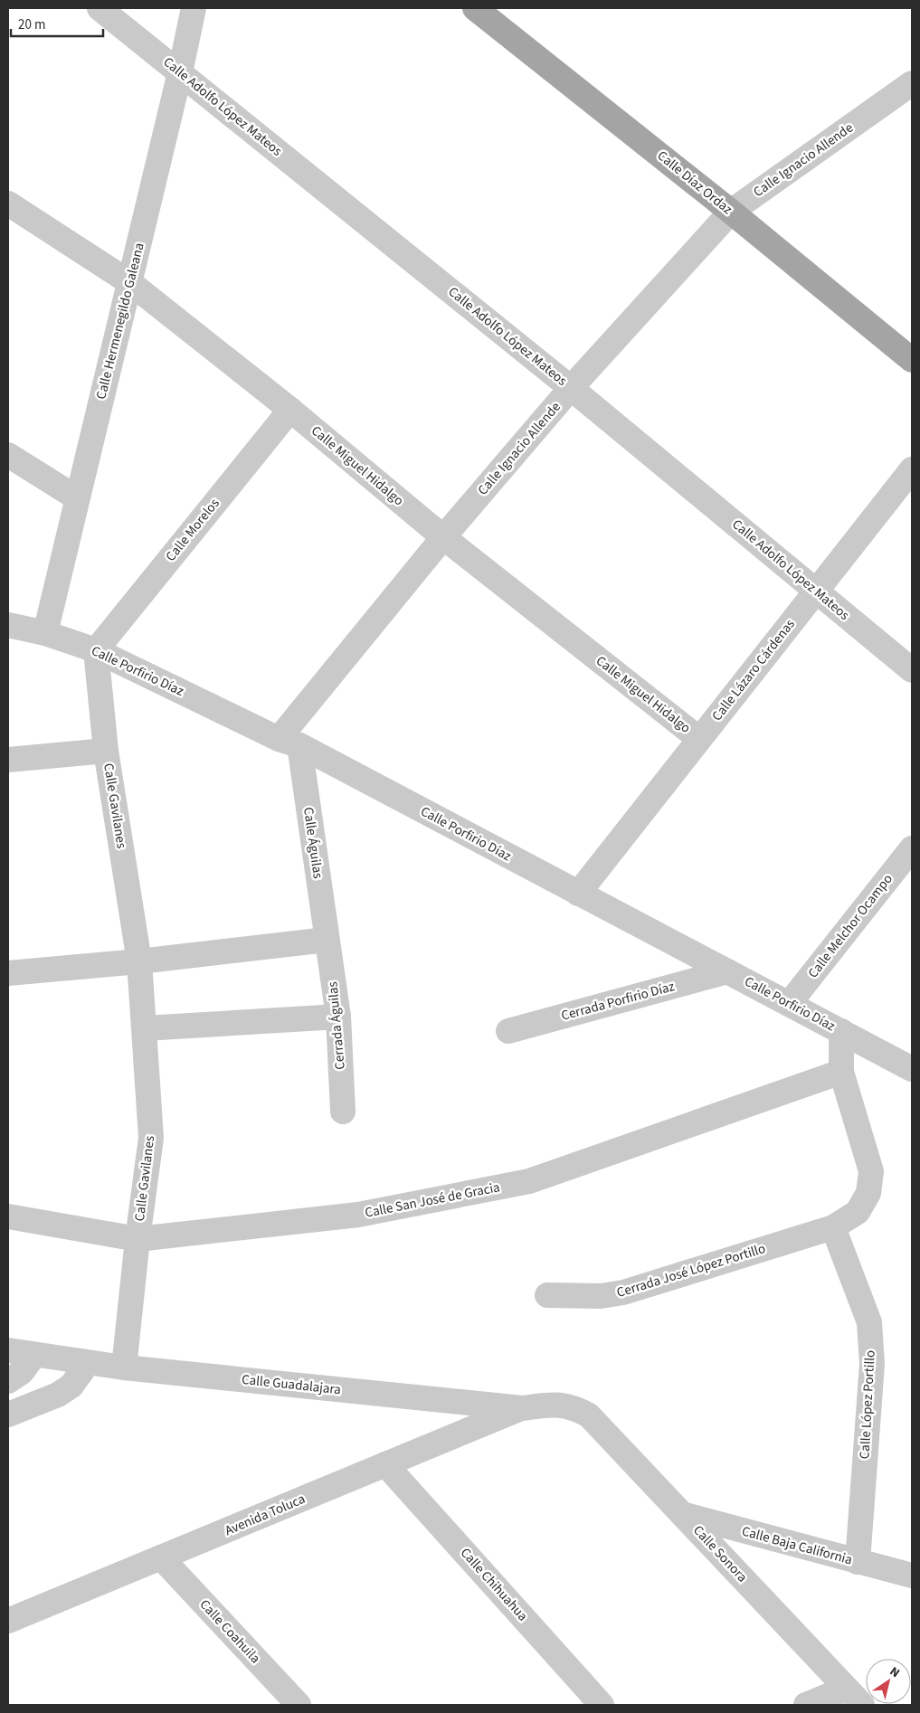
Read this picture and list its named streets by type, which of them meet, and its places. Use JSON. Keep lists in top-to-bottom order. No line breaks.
{"streets":{"main road":["Calle Díaz Ordaz"],"street":["Calle Adolfo López Mateos","Calle Ignacio Allende","Calle Hermenegildo Galeana","Calle Miguel Hidalgo","Calle Morelos","Calle Lázaro Cárdenas","Calle Porfirio Díaz","Calle Gavilanes","Calle Águilas","Calle Melchor Ocampo","Cerrada Porfirio Díaz","Cerrada Águilas","Calle San José de Gracia","Cerrada José López Portillo","Calle Guadalajara","Calle López Portillo","Avenida Toluca","Calle Baja California","Calle Sonora","Calle Chihuahua","Calle Coahuila"]},"crossings":[["Calle Adolfo López Mateos","Calle Ignacio Allende"],["Calle Adolfo López Mateos","Calle Hermenegildo Galeana"],["Calle Adolfo López Mateos","Calle Lázaro Cárdenas"],["Calle Ignacio Allende","Calle Díaz Ordaz"],["Calle Ignacio Allende","Calle Miguel Hidalgo"],["Calle Ignacio Allende","Calle Porfirio Díaz"],["Calle Ignacio Allende","Calle Águilas"],["Calle Hermenegildo Galeana","Calle Miguel Hidalgo"],["Calle Hermenegildo Galeana","Calle Porfirio Díaz"],["Calle Miguel Hidalgo","Calle Morelos"],["Calle Miguel Hidalgo","Calle Lázaro Cárdenas"],["Calle Morelos","Calle Porfirio Díaz"],["Calle Morelos","Calle Gavilanes"],["Calle Lázaro Cárdenas","Calle Porfirio Díaz"],["Calle Porfirio Díaz","Calle Gavilanes"],["Calle Porfirio Díaz","Calle Águilas"],["Calle Porfirio Díaz","Calle Melchor Ocampo"],["Calle Porfirio Díaz","Cerrada Porfirio Díaz"],["Calle Gavilanes","Calle San José de Gracia"],["Calle Gavilanes","Calle Guadalajara"],["Calle Águilas","Cerrada Águilas"],["Cerrada José López Portillo","Calle López Portillo"],["Calle Guadalajara","Avenida Toluca"],["Calle Guadalajara","Calle Sonora"],["Calle López Portillo","Calle Baja California"],["Avenida Toluca","Calle Chihuahua"],["Avenida Toluca","Calle Coahuila"],["Calle Baja California","Calle Sonora"]],"scale_bar":"20 m","north":"top right"}
